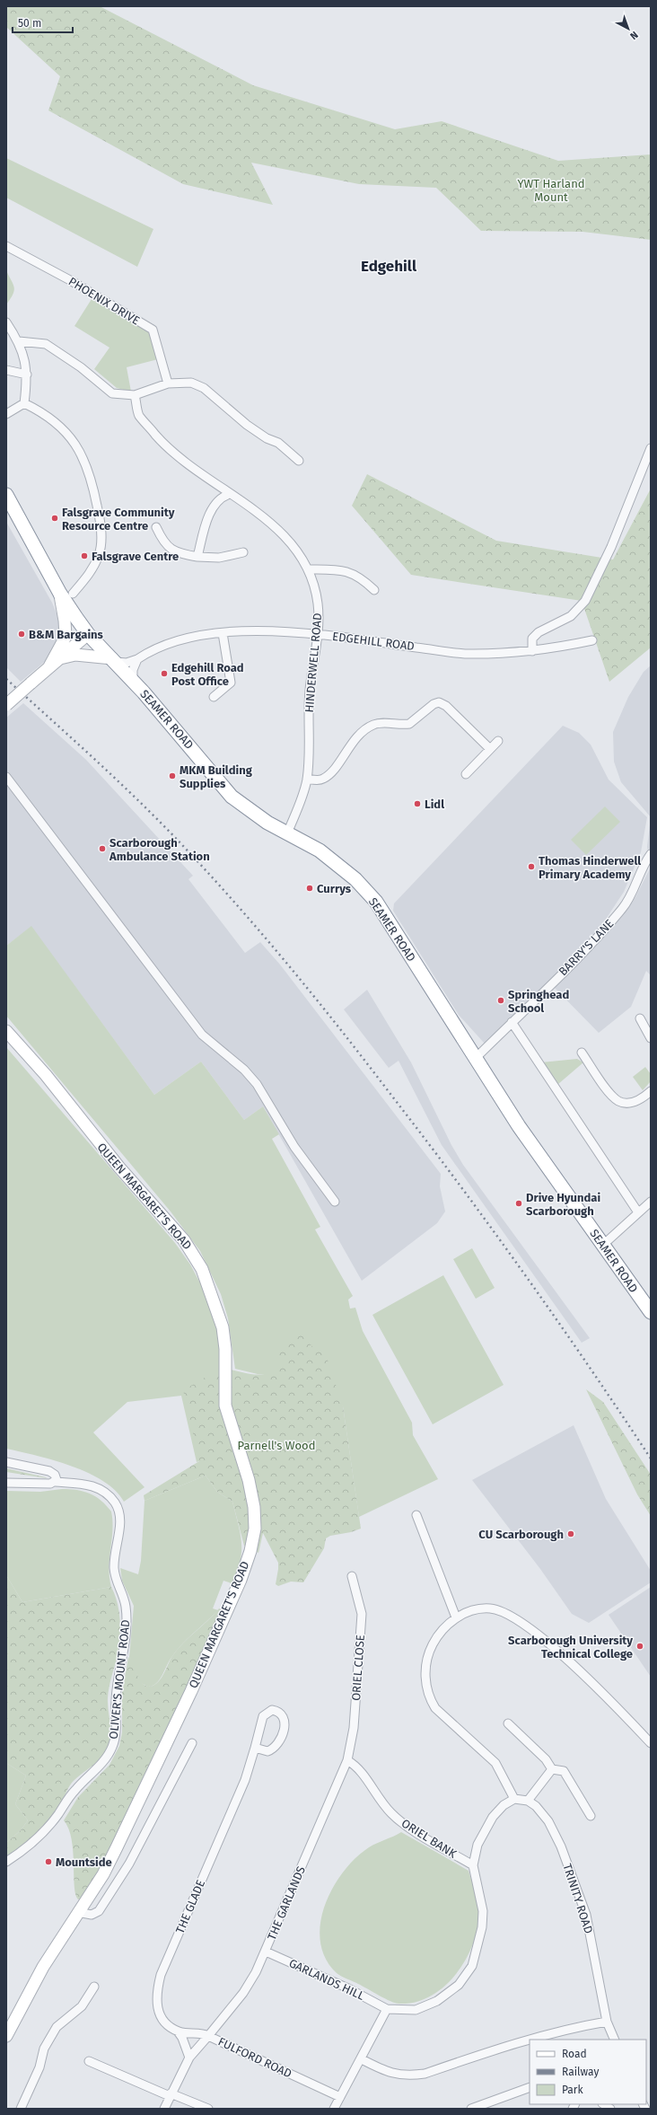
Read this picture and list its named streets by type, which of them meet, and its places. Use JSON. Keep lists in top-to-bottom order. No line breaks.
{"streets":{"highway":["SEAMER ROAD"],"main road":["QUEEN MARGARET'S ROAD"],"street":["PHOENIX DRIVE","EDGEHILL ROAD","HINDERWELL ROAD","BARRY'S LANE","ORIEL CLOSE","OLIVER'S MOUNT ROAD","ORIEL BANK","TRINITY ROAD","THE GARLANDS","THE GLADE","GARLANDS HILL","FULFORD ROAD"]},"crossings":[["EDGEHILL ROAD","HINDERWELL ROAD"],["EDGEHILL ROAD","SEAMER ROAD"],["HINDERWELL ROAD","SEAMER ROAD"],["SEAMER ROAD","BARRY'S LANE"],["ORIEL CLOSE","ORIEL BANK"],["ORIEL CLOSE","THE GARLANDS"],["ORIEL BANK","THE GARLANDS"],["THE GARLANDS","GARLANDS HILL"],["THE GARLANDS","FULFORD ROAD"]],"districts":["Edgehill"],"parks":["YWT Harland Mount","Parnell's Wood"],"places":["Falsgrave Community Resource Centre","Falsgrave Centre","B&M Bargains","Edgehill Road Post Office","MKM Building Supplies","Lidl","Scarborough Ambulance Station","Thomas Hinderwell Primary Academy","Currys","Springhead School","Drive Hyundai Scarborough","CU Scarborough","Scarborough University Technical College","Mountside"],"legend":["Road","Railway","Park"],"scale_bar":"50 m","north":"bottom right"}
